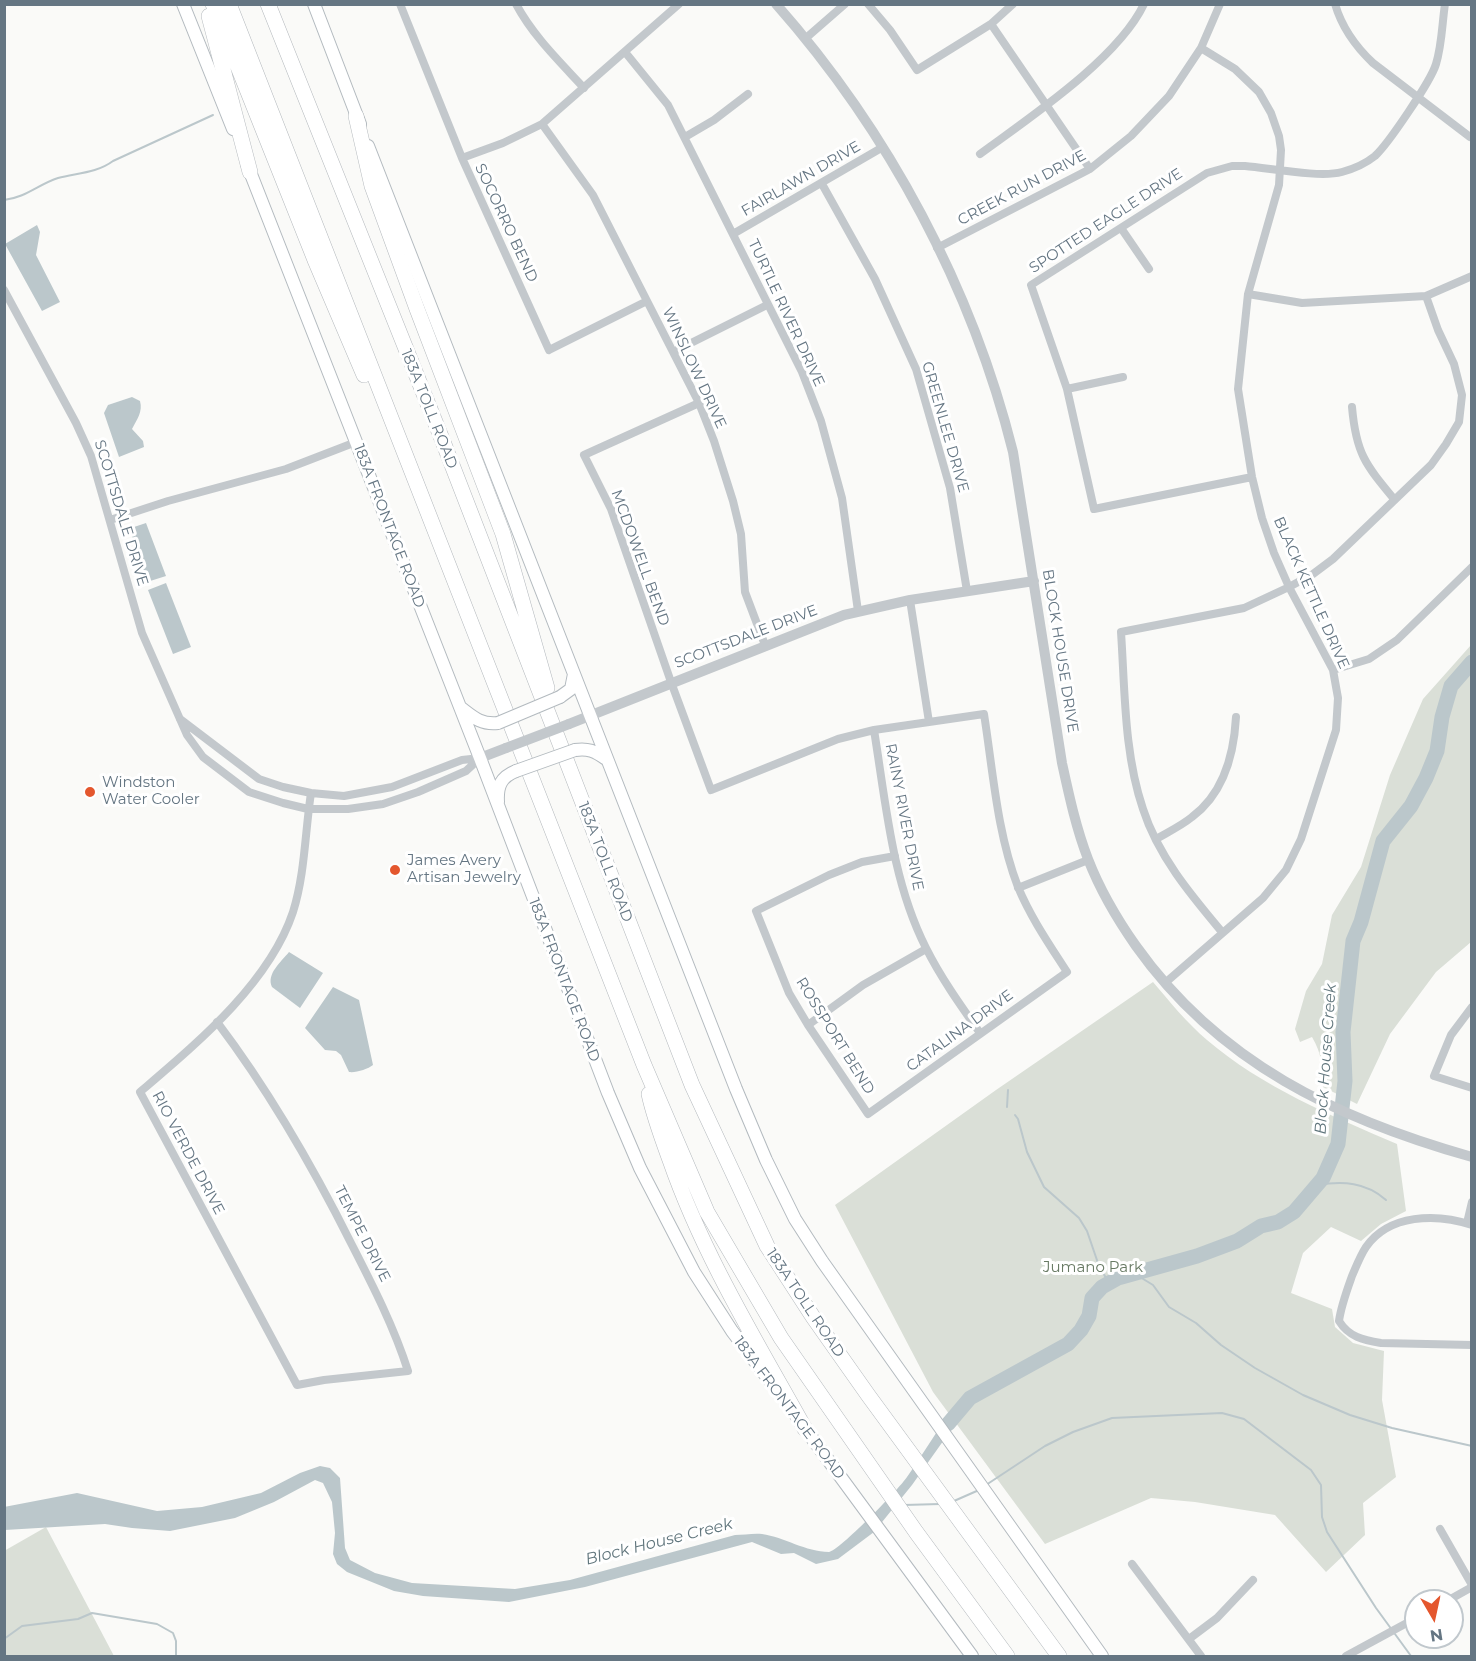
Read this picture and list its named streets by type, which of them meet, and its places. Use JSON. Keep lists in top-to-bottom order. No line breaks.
{"streets":{"highway":["183A TOLL ROAD"],"main road":["183A FRONTAGE ROAD"],"street":["FAIRLAWN DRIVE","CREEK RUN DRIVE","SPOTTED EAGLE DRIVE","SOCORRO BEND","TURTLE RIVER DRIVE","WINSLOW DRIVE","GREENLEE DRIVE","SCOTTSDALE DRIVE","MCDOWELL BEND","BLACK KETTLE DRIVE","BLOCK HOUSE DRIVE","RAINY RIVER DRIVE","CATALINA DRIVE","ROSSPORT BEND","RIO VERDE DRIVE","TEMPE DRIVE"]},"crossings":[["FAIRLAWN DRIVE","TURTLE RIVER DRIVE"],["FAIRLAWN DRIVE","GREENLEE DRIVE"],["FAIRLAWN DRIVE","BLOCK HOUSE DRIVE"],["CREEK RUN DRIVE","BLACK KETTLE DRIVE"],["CREEK RUN DRIVE","BLOCK HOUSE DRIVE"],["SPOTTED EAGLE DRIVE","BLACK KETTLE DRIVE"],["SOCORRO BEND","WINSLOW DRIVE"],["TURTLE RIVER DRIVE","SCOTTSDALE DRIVE"],["WINSLOW DRIVE","SCOTTSDALE DRIVE"],["WINSLOW DRIVE","MCDOWELL BEND"],["GREENLEE DRIVE","SCOTTSDALE DRIVE"],["SCOTTSDALE DRIVE","183A FRONTAGE ROAD"],["SCOTTSDALE DRIVE","MCDOWELL BEND"],["SCOTTSDALE DRIVE","BLOCK HOUSE DRIVE"],["SCOTTSDALE DRIVE","RIO VERDE DRIVE"],["MCDOWELL BEND","RAINY RIVER DRIVE"],["BLACK KETTLE DRIVE","BLOCK HOUSE DRIVE"],["RAINY RIVER DRIVE","CATALINA DRIVE"],["RAINY RIVER DRIVE","ROSSPORT BEND"],["CATALINA DRIVE","ROSSPORT BEND"],["RIO VERDE DRIVE","TEMPE DRIVE"]],"water":["Block House Creek"],"parks":["Jumano Park"],"places":["Windston Water Cooler","James Avery Artisan Jewelry"],"north":"bottom"}
